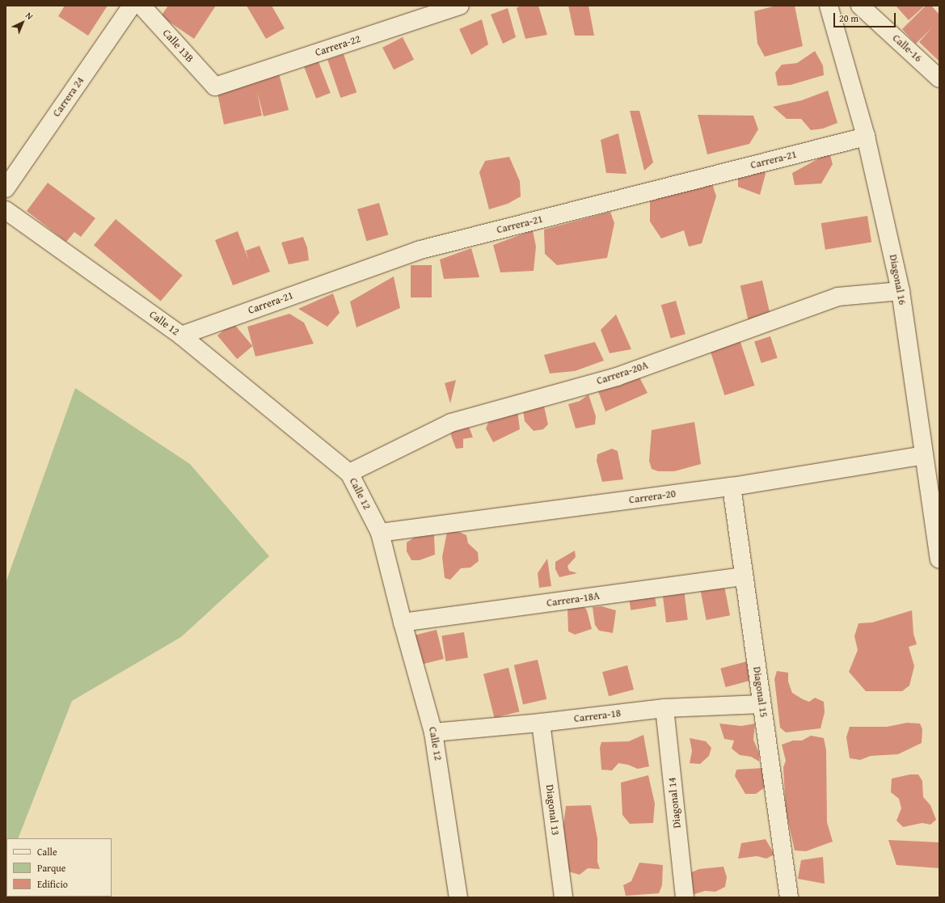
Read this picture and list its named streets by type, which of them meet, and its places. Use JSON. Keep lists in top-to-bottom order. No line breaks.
{"streets":{"street":["Calle 13B","Carrera-22","Calle-16","Carrera 24","Carrera-21","Diagonal 16","Calle 12","Carrera-20A","Carrera-20","Carrera-18A","Diagonal 15","Carrera-18","Diagonal 14","Diagonal 13"]},"crossings":[["Calle 13B","Carrera-22"],["Carrera-21","Diagonal 16"],["Carrera-21","Calle 12"],["Diagonal 16","Carrera-20A"],["Diagonal 16","Carrera-20"],["Calle 12","Carrera-20A"],["Calle 12","Carrera-20"],["Calle 12","Carrera-18A"],["Calle 12","Carrera-18"],["Carrera-20","Diagonal 15"],["Carrera-18A","Diagonal 15"],["Diagonal 15","Carrera-18"],["Carrera-18","Diagonal 14"],["Carrera-18","Diagonal 13"]],"legend":["Calle","Parque","Edificio"],"scale_bar":"20 m","north":"top right"}
